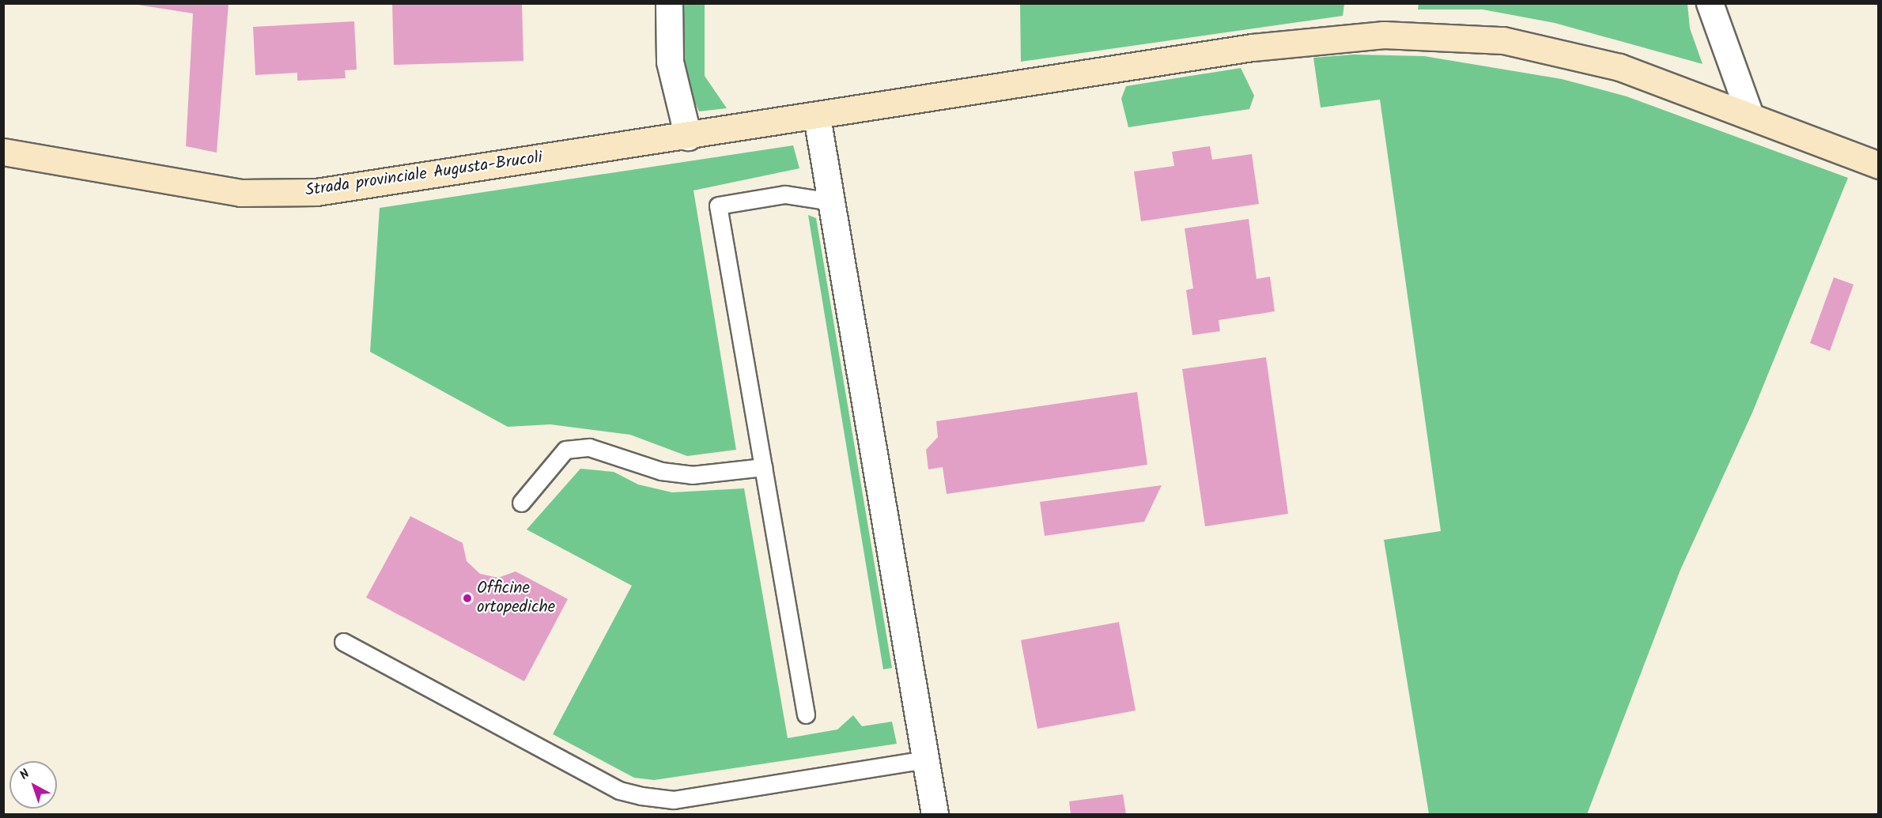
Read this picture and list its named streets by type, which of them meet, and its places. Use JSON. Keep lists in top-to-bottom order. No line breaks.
{"streets":{"main road":["Strada provinciale Augusta-Brucoli"]},"places":["Officine ortopediche"],"north":"top left"}
